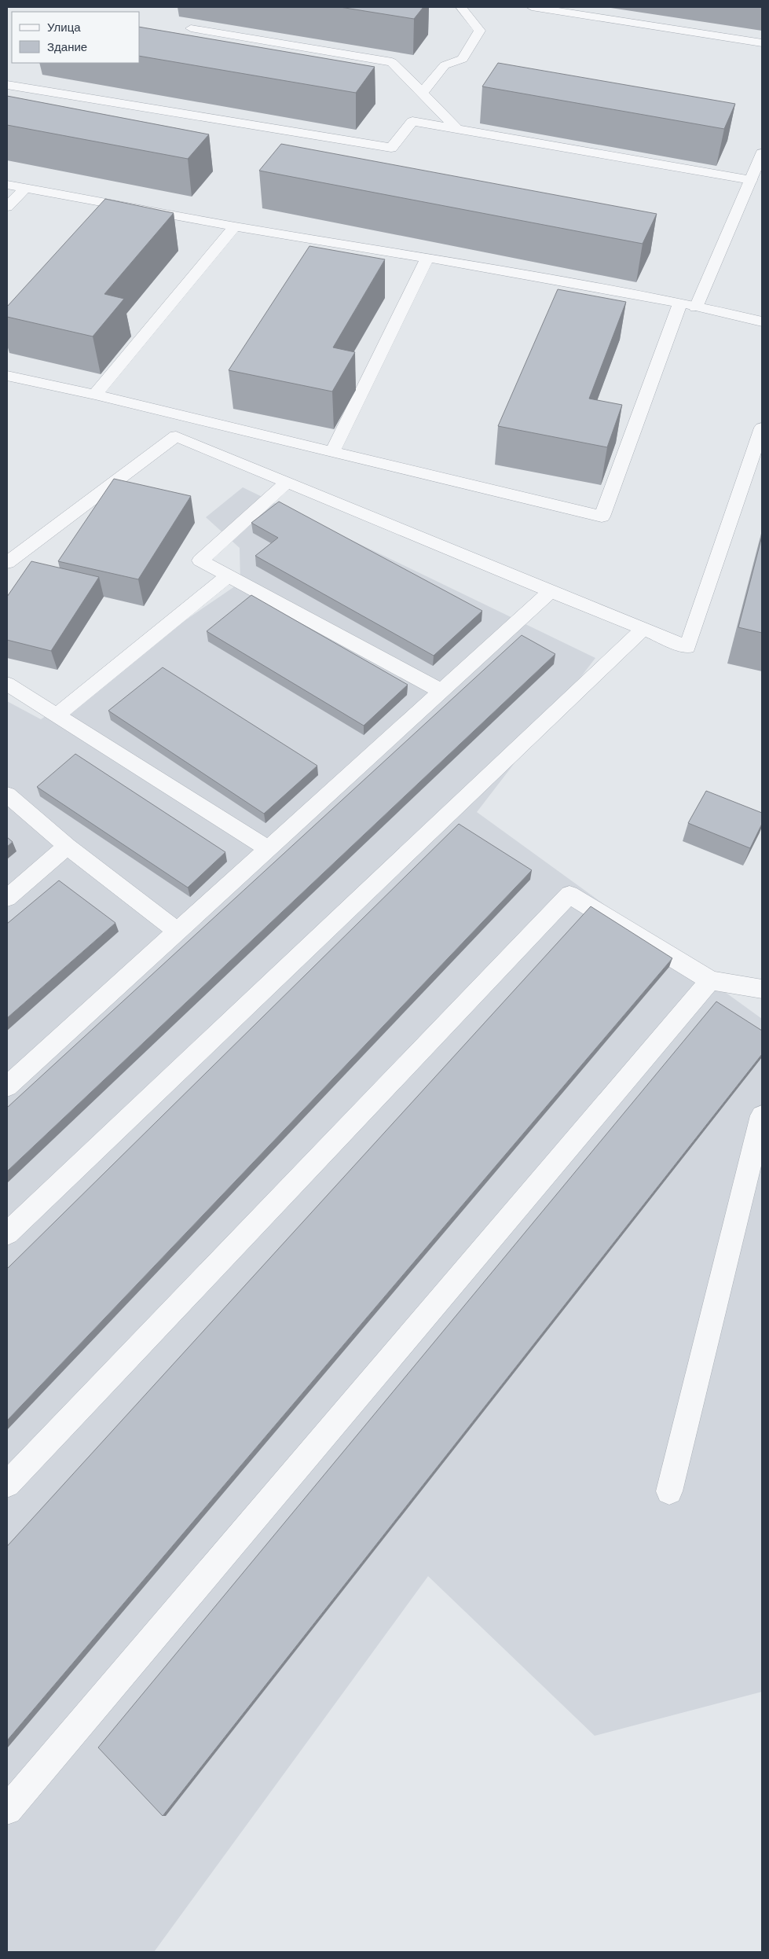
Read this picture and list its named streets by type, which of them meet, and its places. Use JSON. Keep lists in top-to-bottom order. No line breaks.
{"legend":["Улица","Здание"]}
